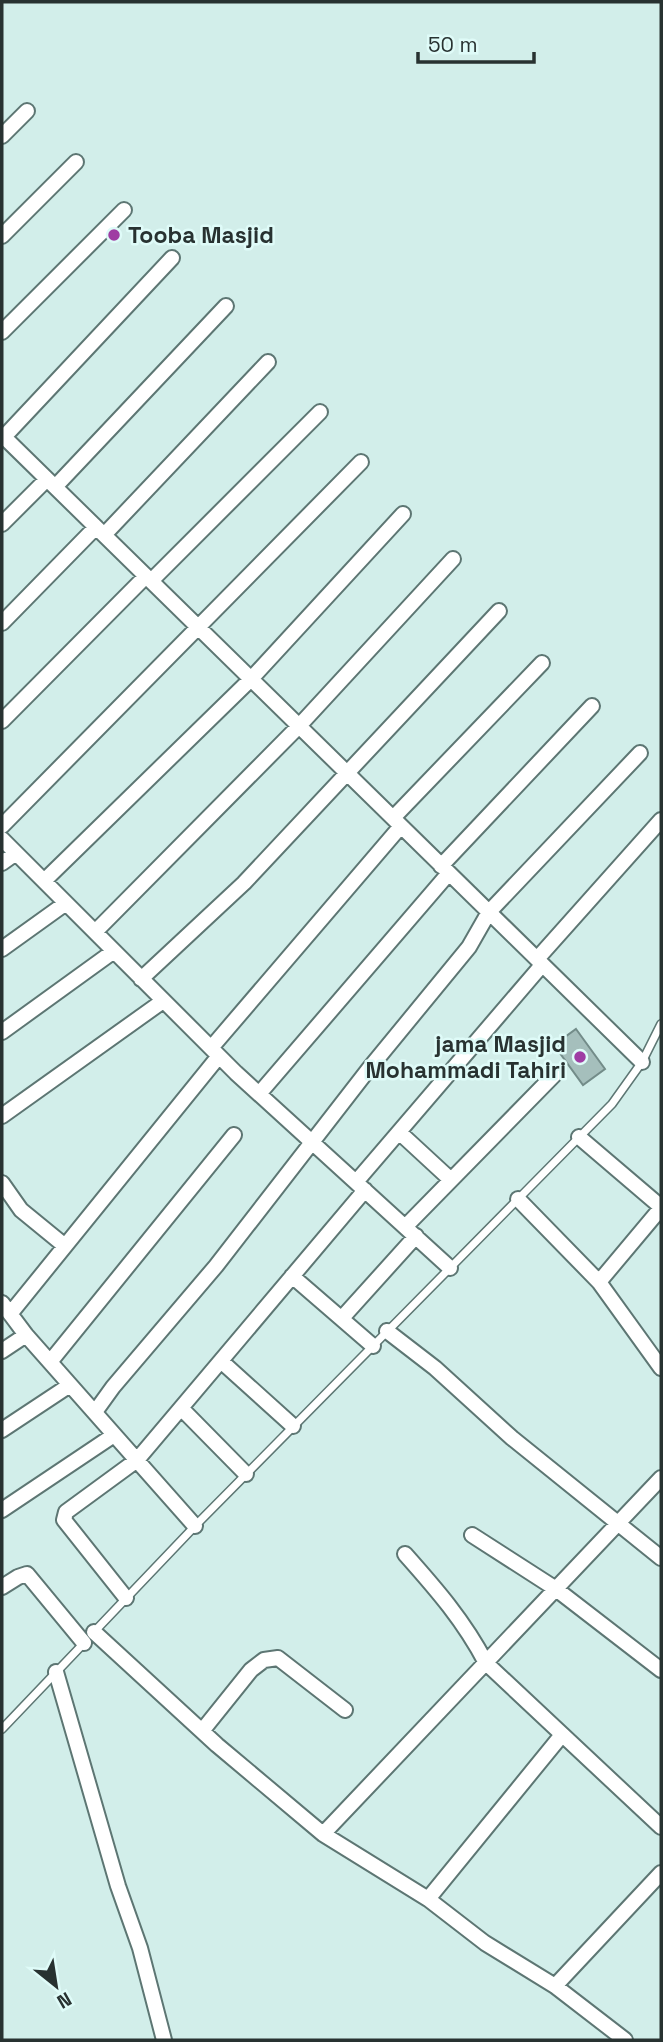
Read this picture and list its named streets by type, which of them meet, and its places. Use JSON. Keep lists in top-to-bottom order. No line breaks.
{"places":["Tooba Masjid","jama Masjid Mohammadi Tahiri"],"scale_bar":"50 m","north":"bottom right"}
